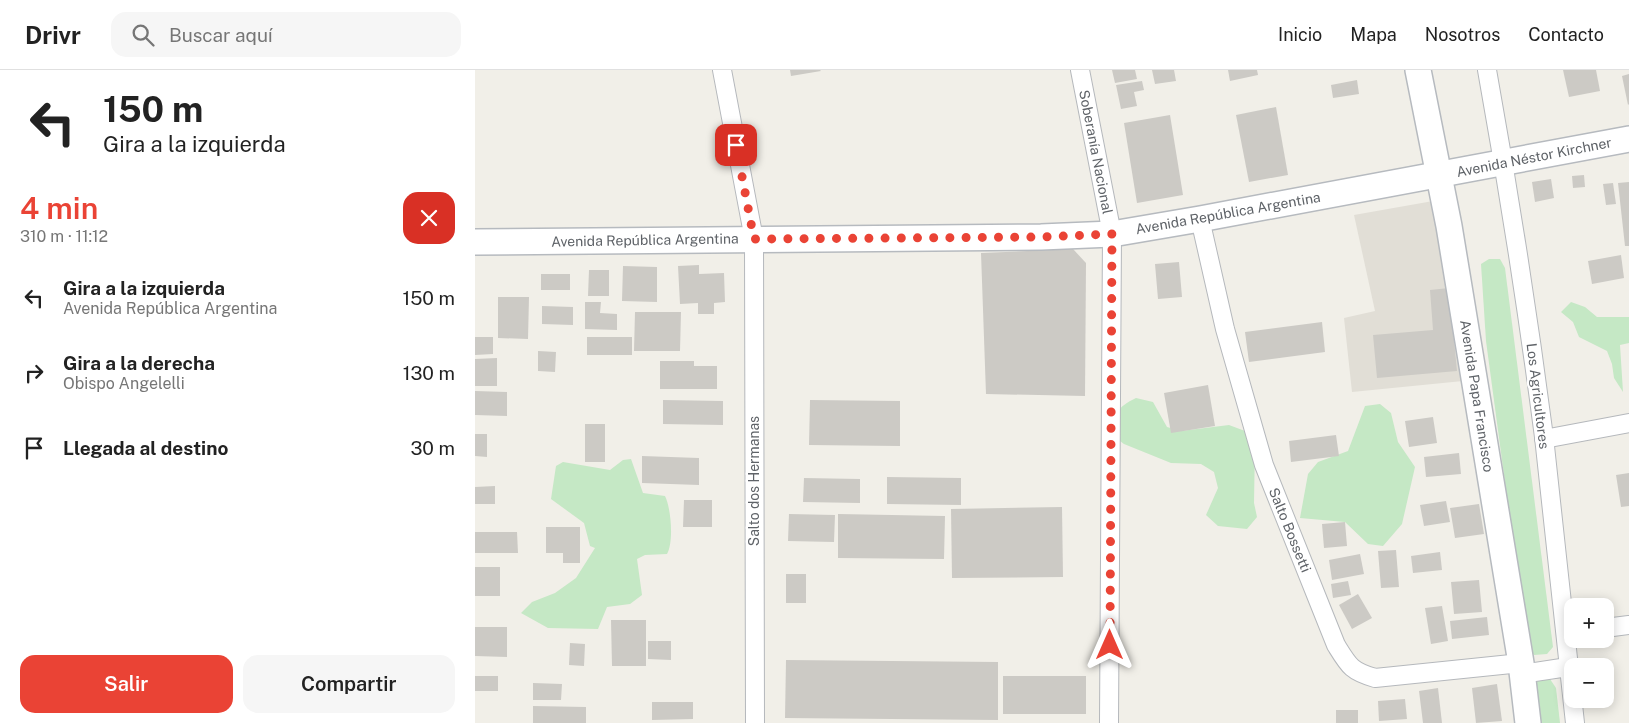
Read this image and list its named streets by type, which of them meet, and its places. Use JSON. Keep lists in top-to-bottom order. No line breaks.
{"streets":{"main road":["Avenida Néstor Kirchner","Avenida República Argentina","Avenida Papa Francisco"],"street":["Soberanía Nacional","Los Agricultores","Salto dos Hermanas","Salto Bossetti"]},"crossings":[["Soberanía Nacional","Avenida República Argentina"],["Avenida Néstor Kirchner","Avenida República Argentina"],["Avenida Néstor Kirchner","Avenida Papa Francisco"],["Avenida Néstor Kirchner","Los Agricultores"],["Avenida República Argentina","Avenida Papa Francisco"],["Avenida República Argentina","Salto dos Hermanas"],["Avenida República Argentina","Salto Bossetti"],["Avenida Papa Francisco","Salto Bossetti"]],"page":{"header":"Drivr","search":"Buscar aquí","nav":["Inicio","Mapa","Nosotros","Contacto"],"turn":["150 m","Gira a la izquierda"],"heading":["4 min","310 m · 11:12"],"list":[{"name":"Gira a la izquierda","note":"Avenida República Argentina","value":"150 m"},{"name":"Gira a la derecha","note":"Obispo Angelelli","value":"130 m"},{"name":"Llegada al destino","value":"30 m"}],"map_buttons":["+","−"],"buttons":["Salir","Compartir"]}}
